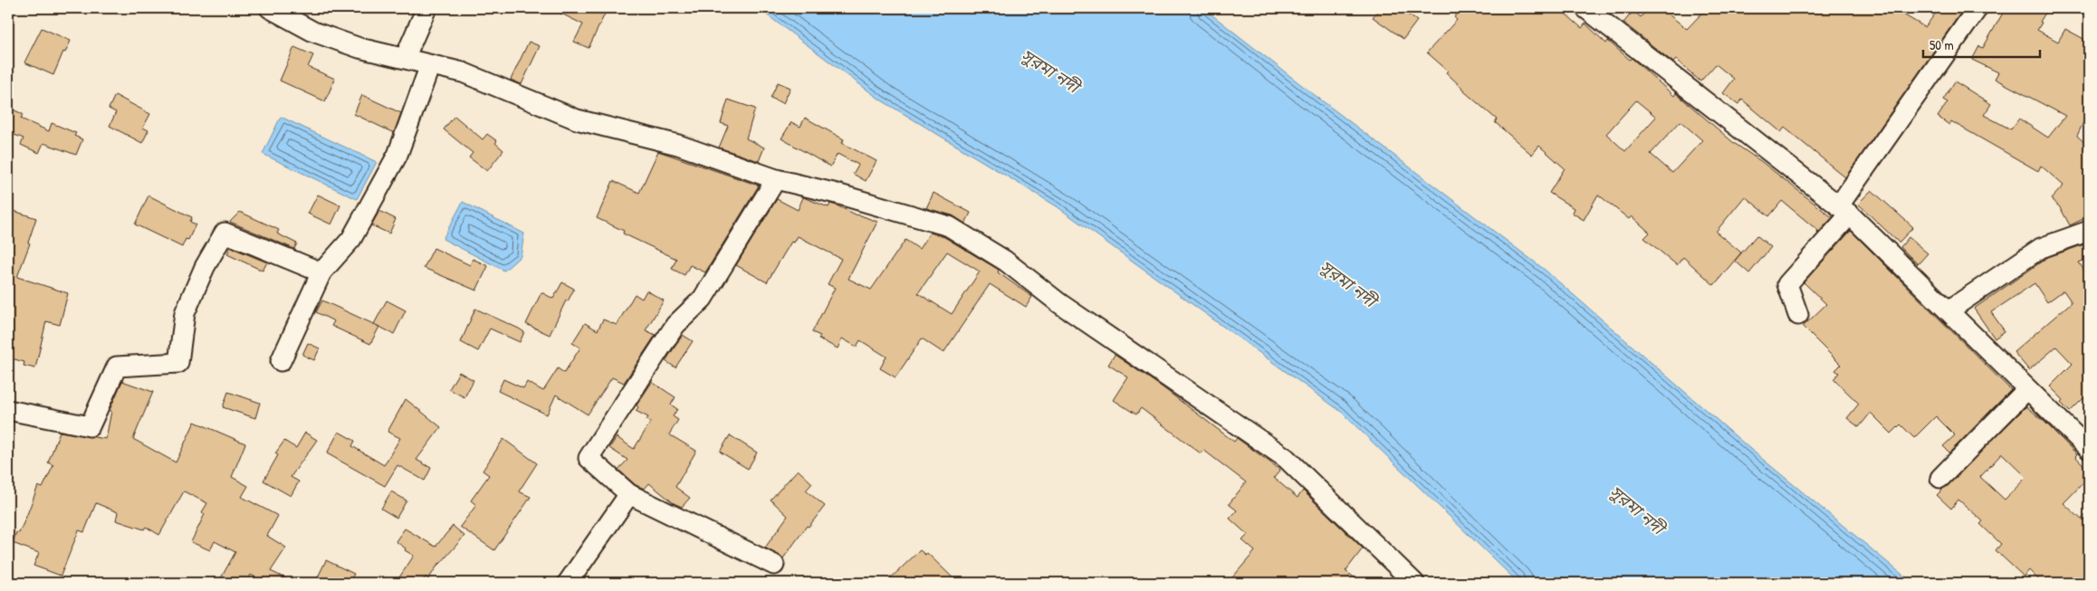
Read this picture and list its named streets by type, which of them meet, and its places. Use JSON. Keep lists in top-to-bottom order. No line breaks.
{"water":["সুরমা নদী"],"scale_bar":"50 m"}
